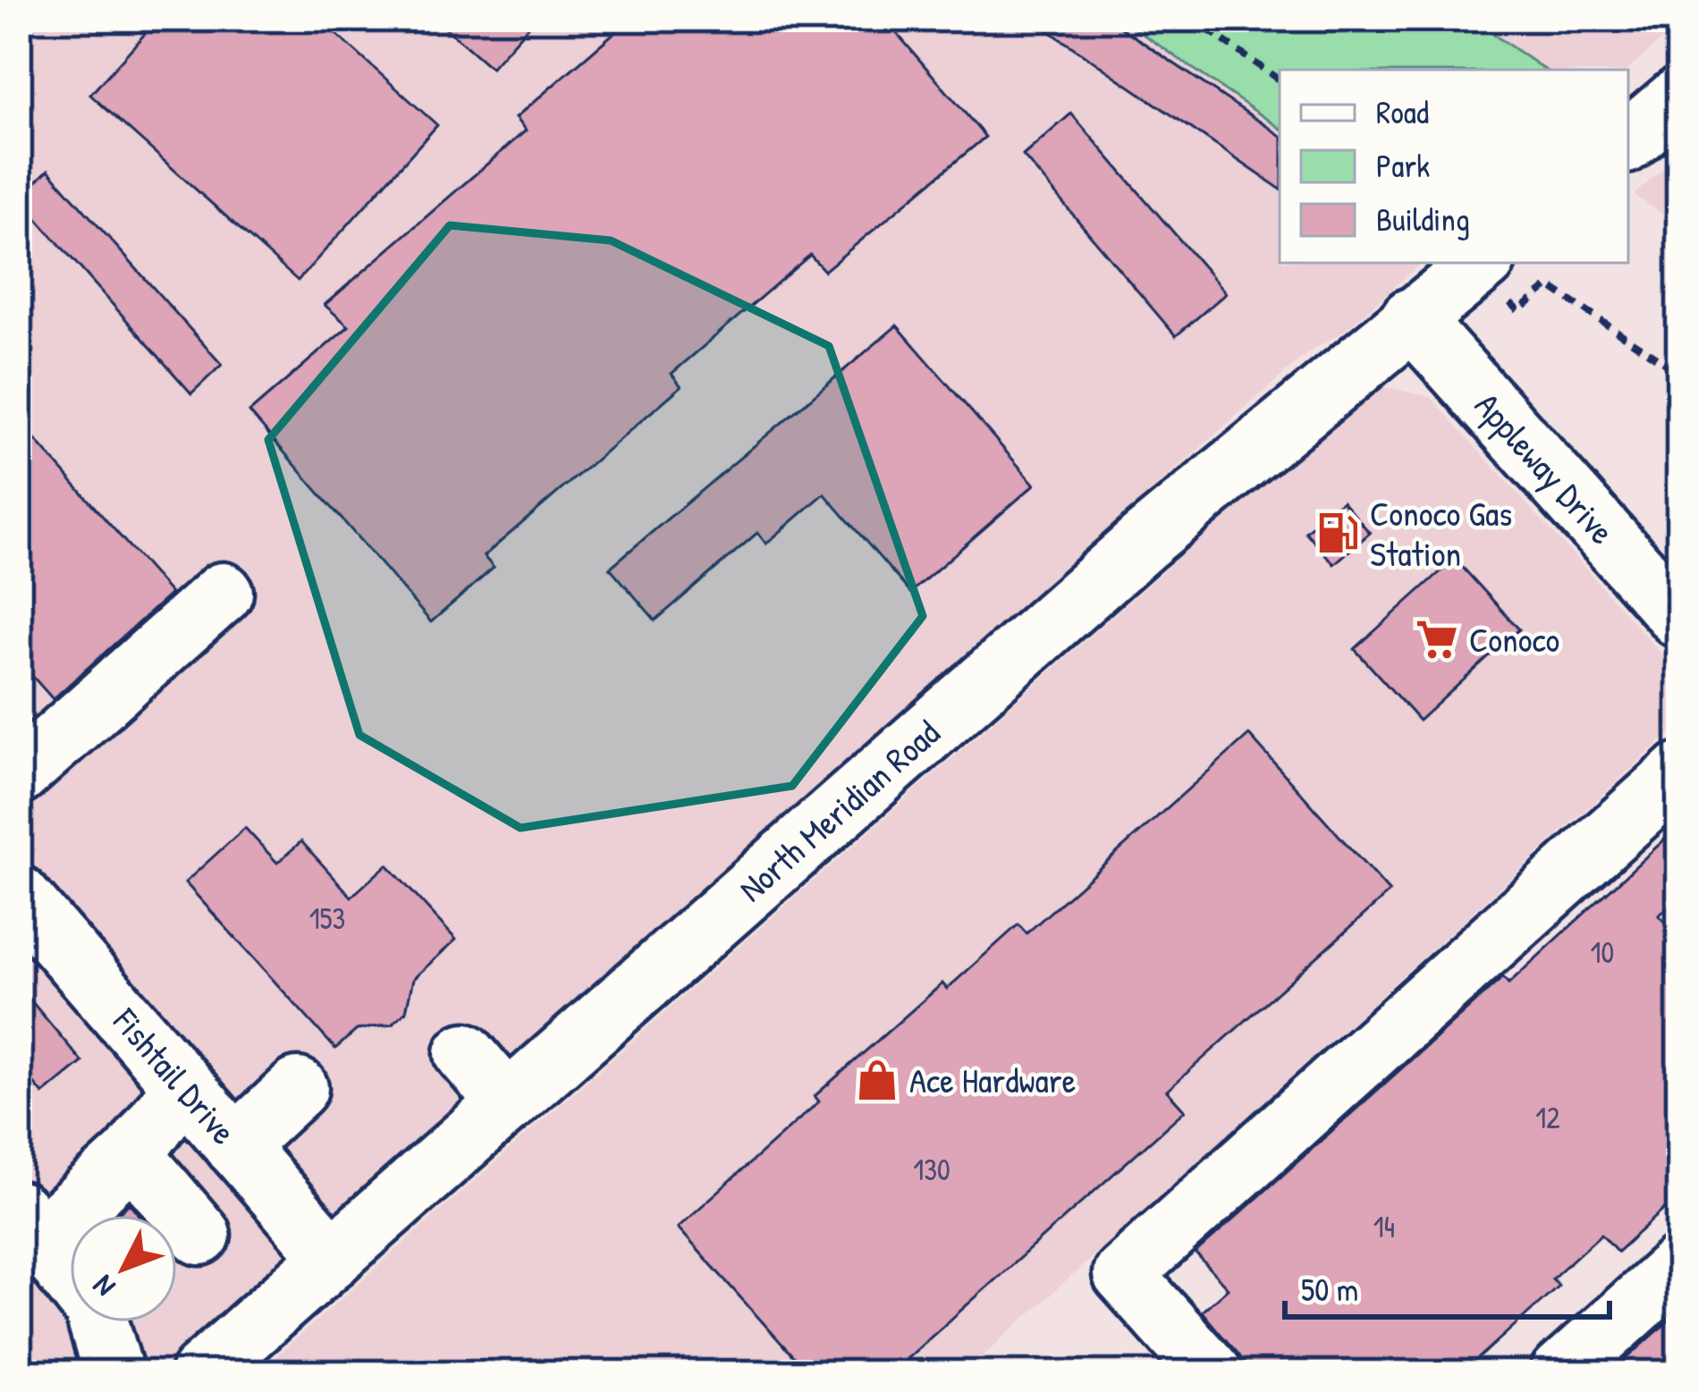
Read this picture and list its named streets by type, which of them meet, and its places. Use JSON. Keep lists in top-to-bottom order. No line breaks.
{"streets":{"street":["Appleway Drive","North Meridian Road","Fishtail Drive"]},"crossings":[["Appleway Drive","North Meridian Road"],["North Meridian Road","Fishtail Drive"]],"places":{"fuel station":["Conoco Gas Station"],"supermarket":["Conoco"],"shop":["Ace Hardware"]},"house_numbers":["153","10","12","130","14"],"legend":["Road","Park","Building"],"scale_bar":"50 m","north":"bottom left"}
